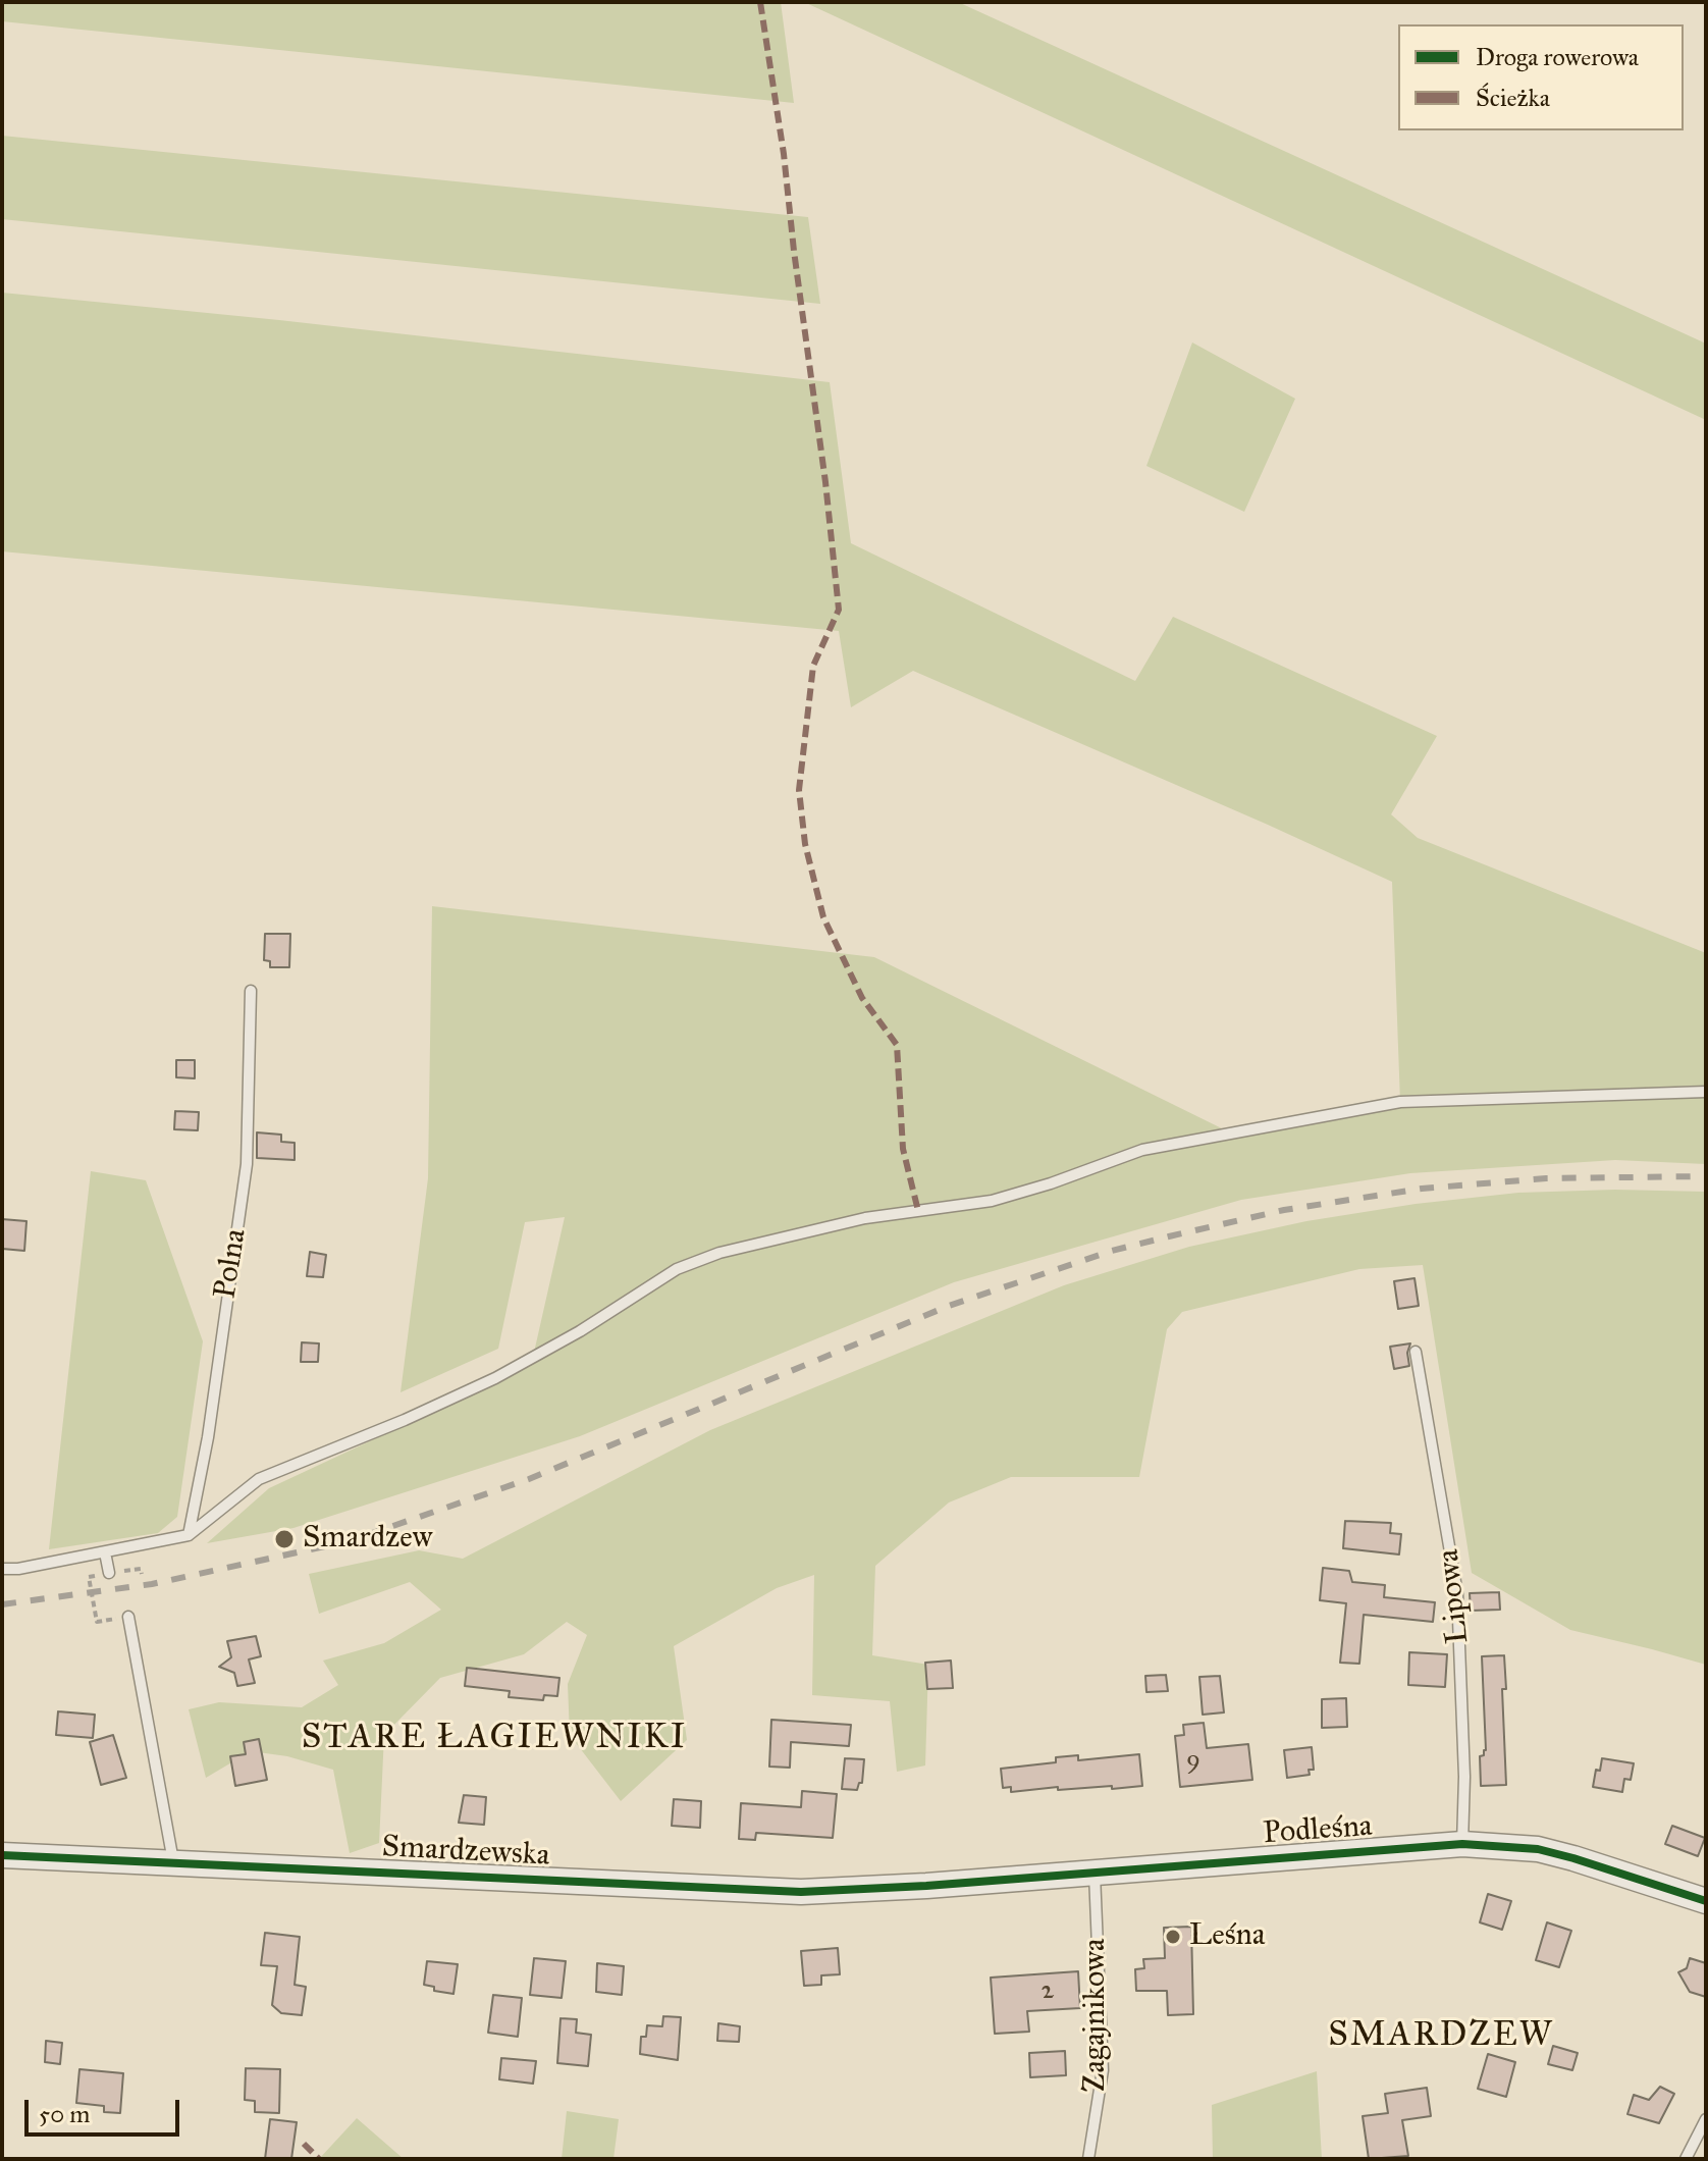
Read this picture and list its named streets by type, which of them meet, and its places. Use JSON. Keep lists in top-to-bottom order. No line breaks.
{"streets":{"street":["Podleśna","Smardzewska"],"lane":["Polna","Lipowa","Zagajnikowa"]},"crossings":[["Lipowa","Podleśna"],["Podleśna","Smardzewska"],["Podleśna","Zagajnikowa"]],"districts":["STARE ŁAGIEWNIKI","SMARDZEW"],"places":["Smardzew","Leśna"],"house_numbers":["9","2"],"legend":["Droga rowerowa","Ścieżka"],"scale_bar":"50 m"}
